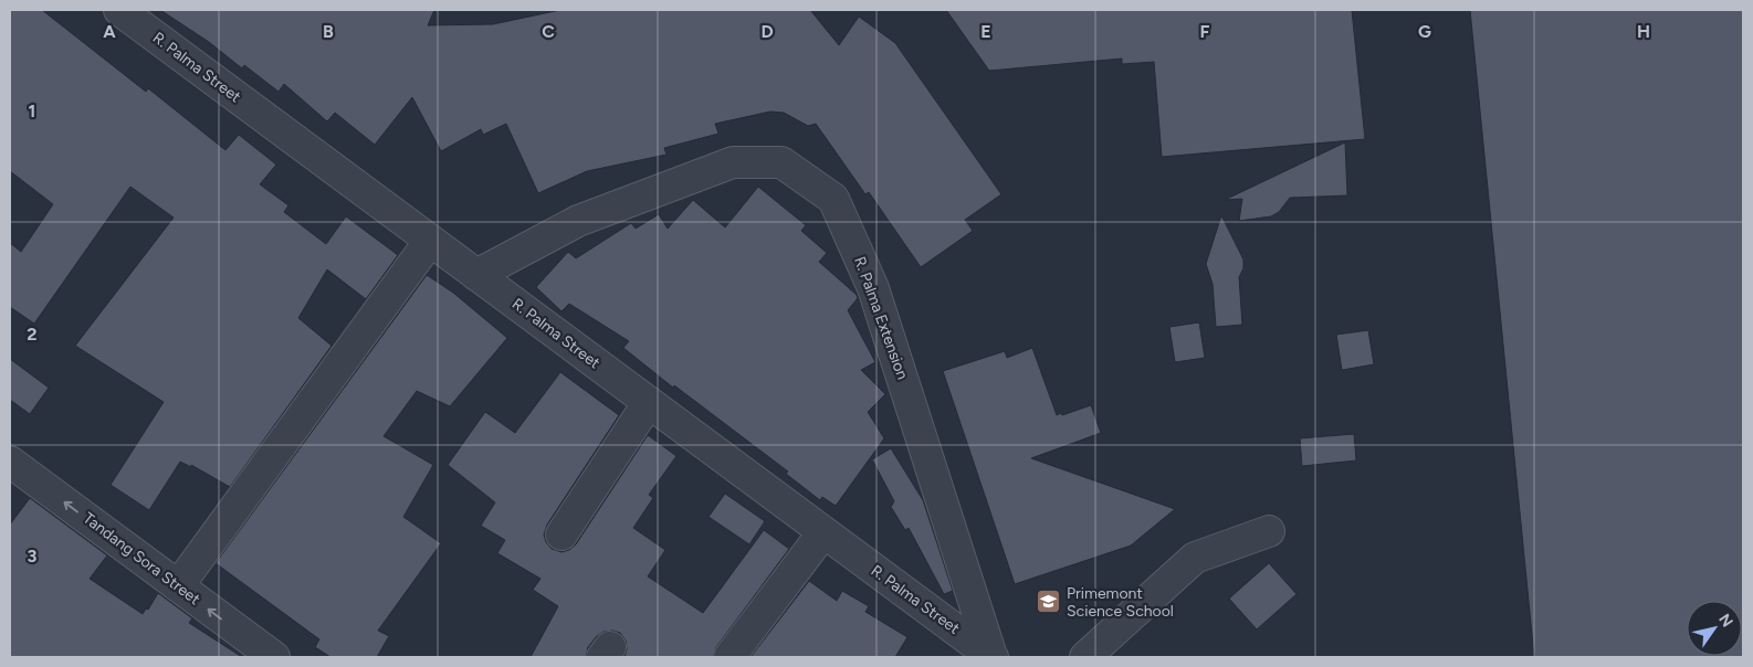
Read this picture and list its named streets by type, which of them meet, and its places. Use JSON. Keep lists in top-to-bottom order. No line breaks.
{"streets":{"street":["R. Palma Street","R. Palma Extension","Tandang Sora Street"]},"crossings":[["R. Palma Street","R. Palma Extension"]],"one_way":["Tandang Sora Street"],"places":{"school or university":["Primemont Science School"]},"north":"top right","grid":{"columns":["A","B","C","D","E","F","G","H"],"rows":["1","2","3"]}}
